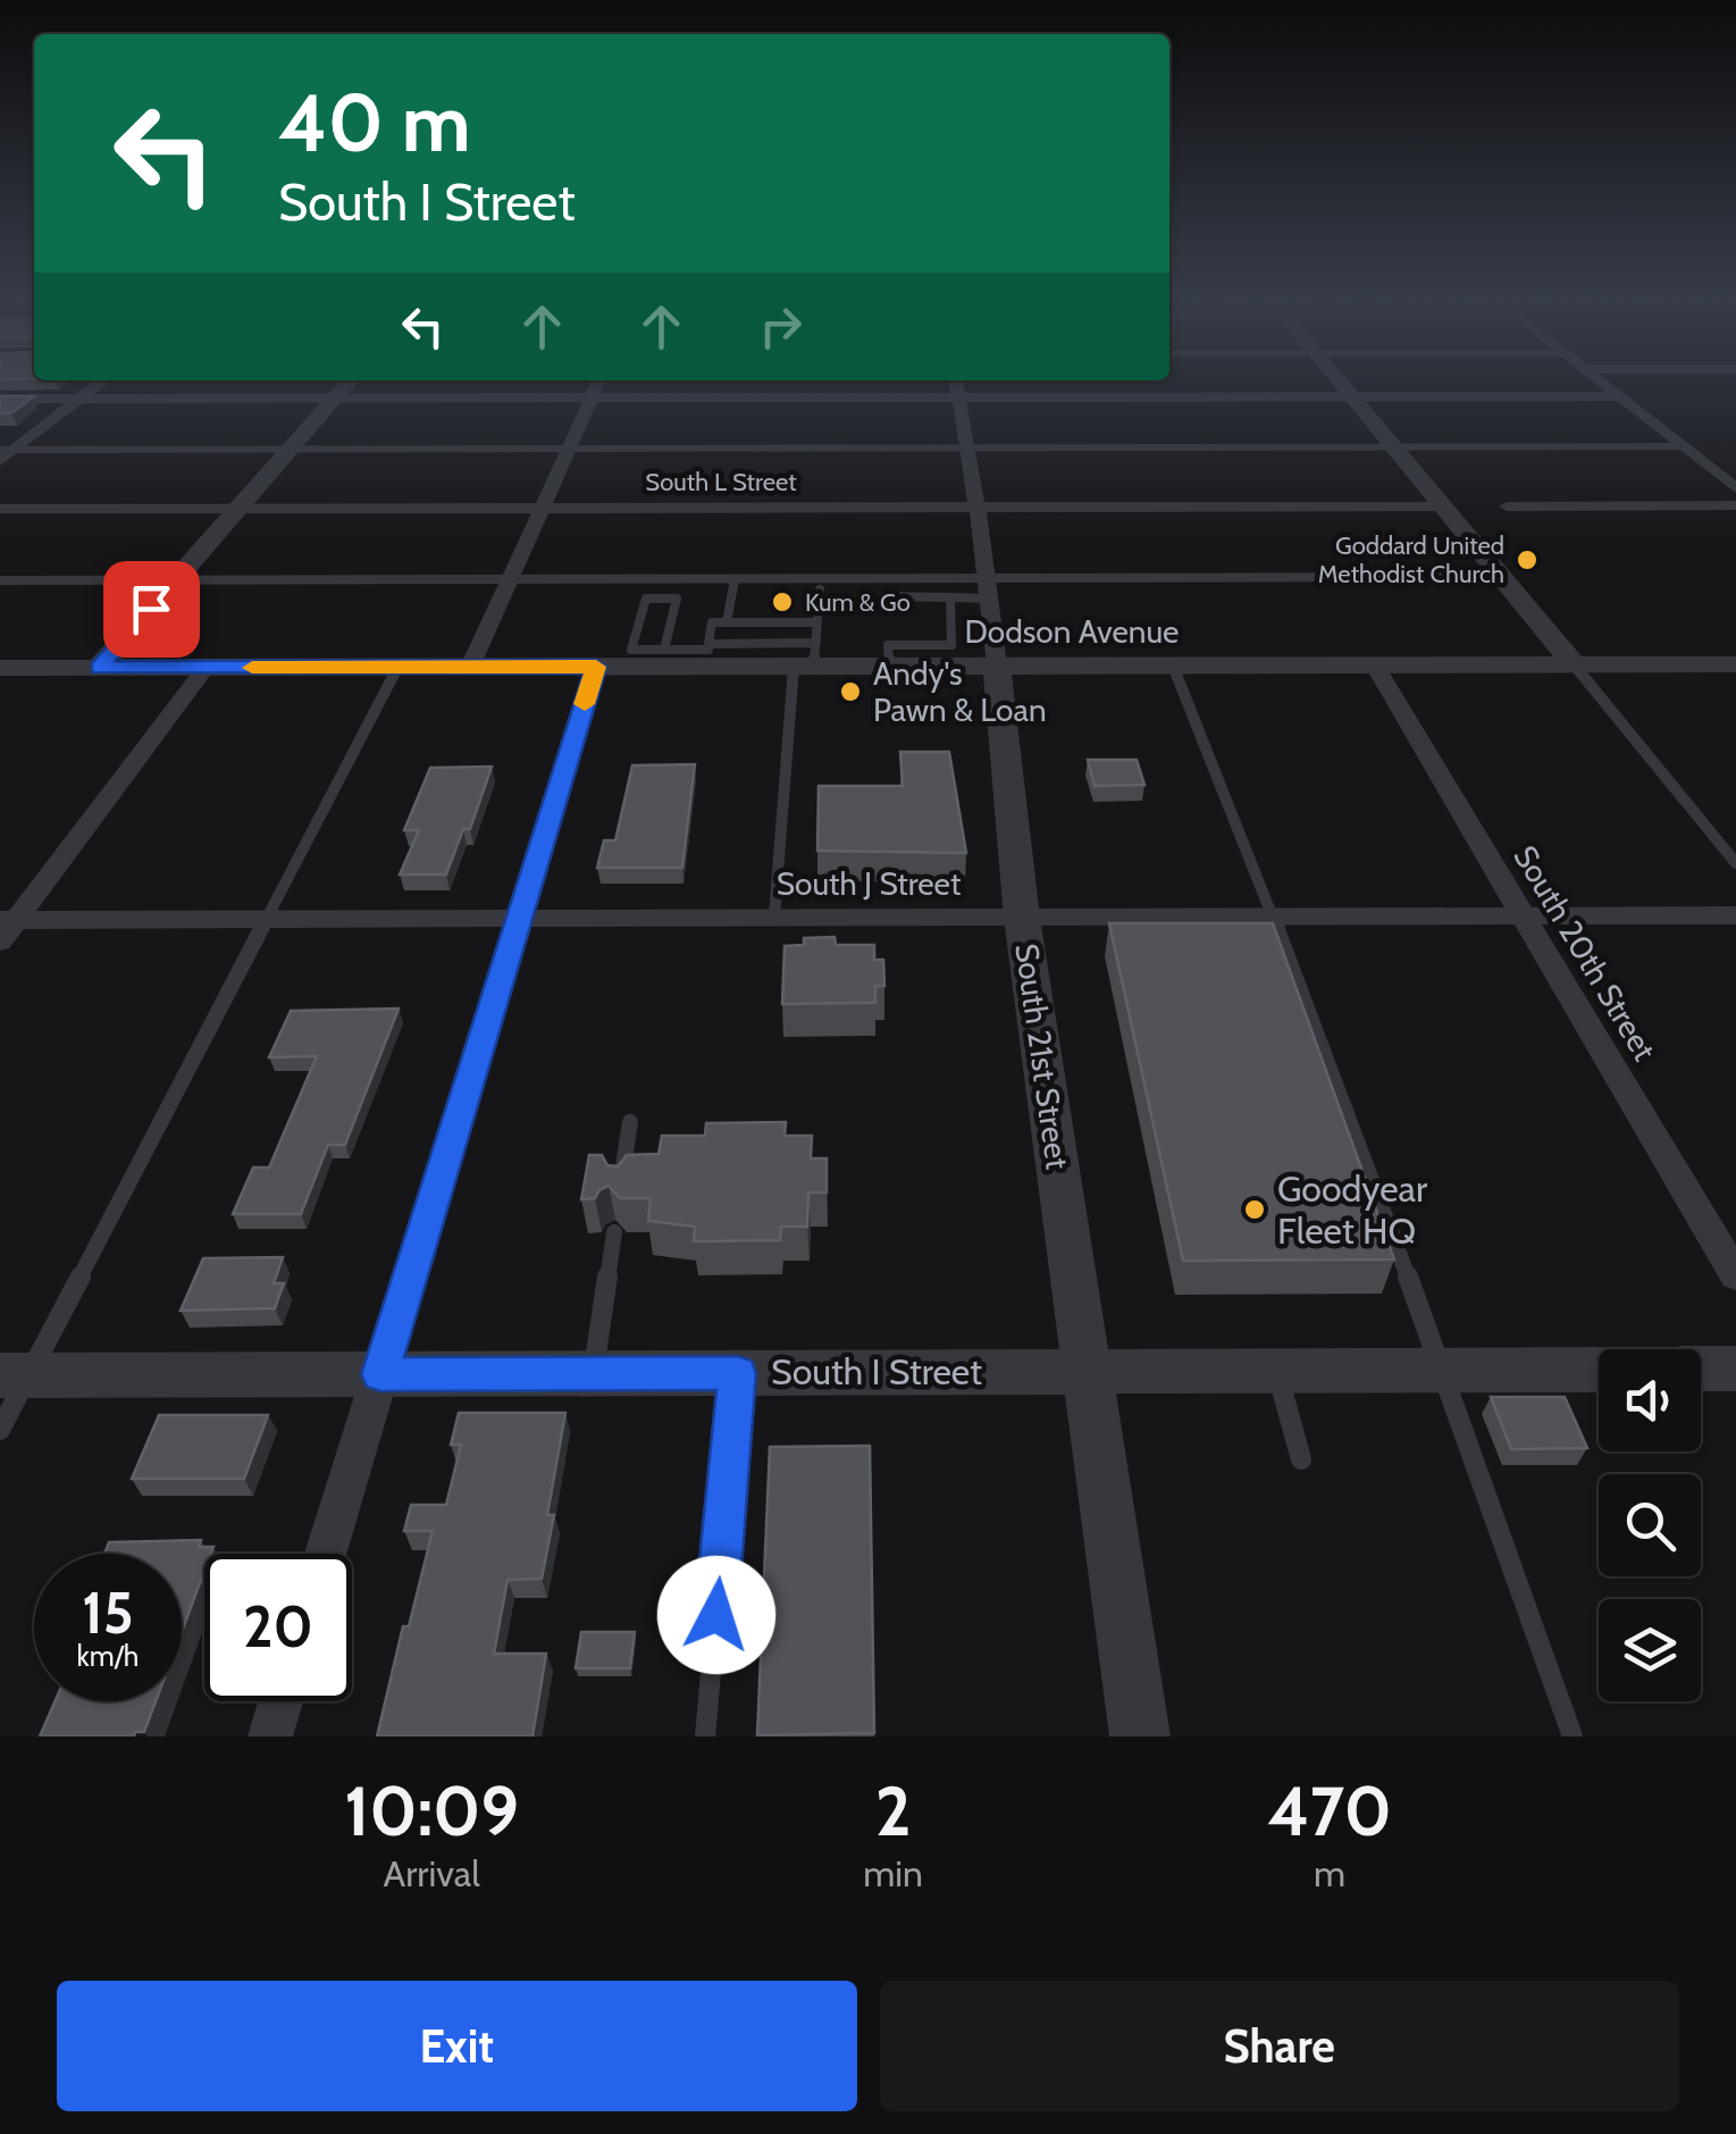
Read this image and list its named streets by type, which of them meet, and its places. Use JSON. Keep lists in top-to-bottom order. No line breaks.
{"streets":{"street":["South L Street","Dodson Avenue","South J Street","South 20th Street","South 21st Street","South I Street"]},"crossings":[["South L Street","South 21st Street"],["Dodson Avenue","South 20th Street"],["Dodson Avenue","South 21st Street"],["South J Street","South 20th Street"],["South J Street","South 21st Street"],["South 21st Street","South I Street"]],"places":["Goddard United Methodist Church","Kum & Go","Andy's Pawn & Loan","Goodyear Fleet HQ"],"page":{"turn":["40 m","South I Street"],"speed":"15 km/h","limit":"20","eta":["10:09","Arrival","2","min","470","m"],"buttons":["Exit","Share"]}}
